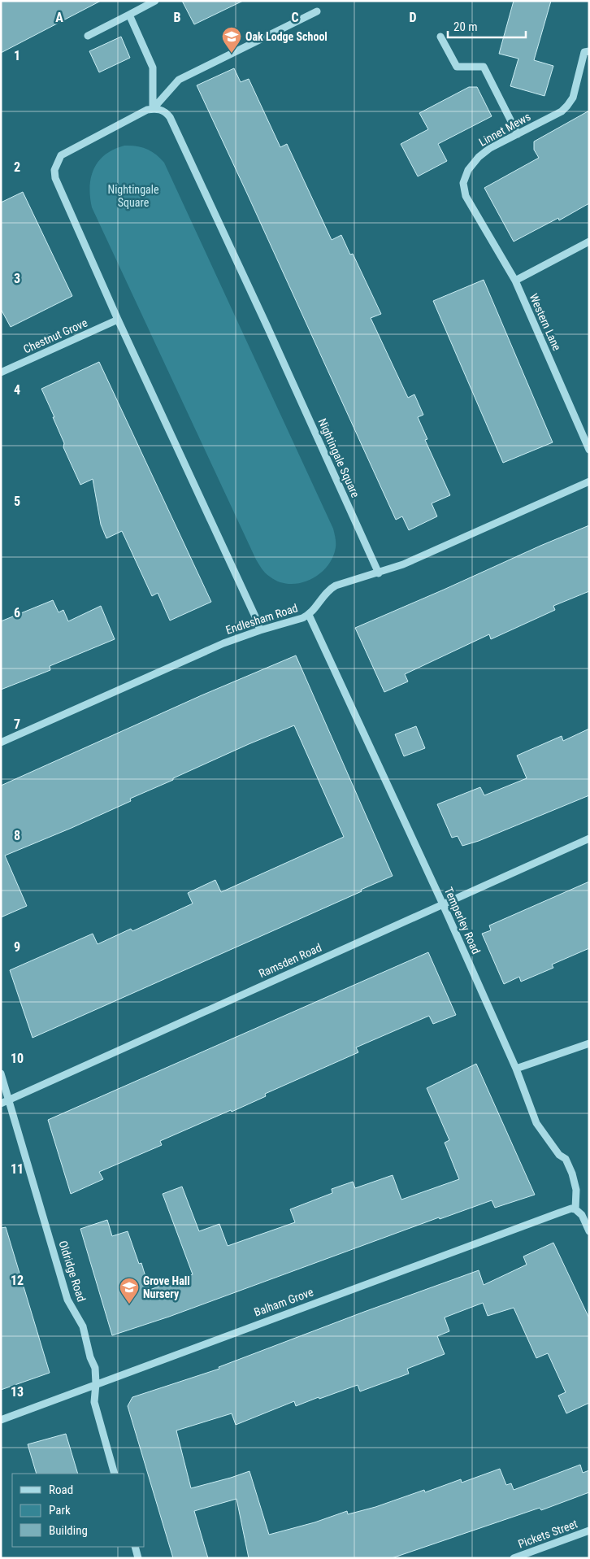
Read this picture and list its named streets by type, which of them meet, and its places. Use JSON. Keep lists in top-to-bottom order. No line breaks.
{"streets":{"street":["Linnet Mews","Western Lane","Chestnut Grove","Nightingale Square","Endlesham Road","Temperley Road","Ramsden Road","Oldridge Road","Balham Grove","Pickets Street"]},"crossings":[["Linnet Mews","Western Lane"],["Nightingale Square","Endlesham Road"],["Endlesham Road","Temperley Road"],["Temperley Road","Ramsden Road"],["Temperley Road","Balham Grove"],["Ramsden Road","Oldridge Road"],["Oldridge Road","Balham Grove"]],"parks":["Nightingale Square"],"places":{"school or university":["Oak Lodge School","Grove Hall Nursery"]},"legend":["Road","Park","Building"],"scale_bar":"20 m","grid":{"columns":["A","B","C","D"],"rows":["1","2","3","4","5","6","7","8","9","10","11","12","13"]}}
